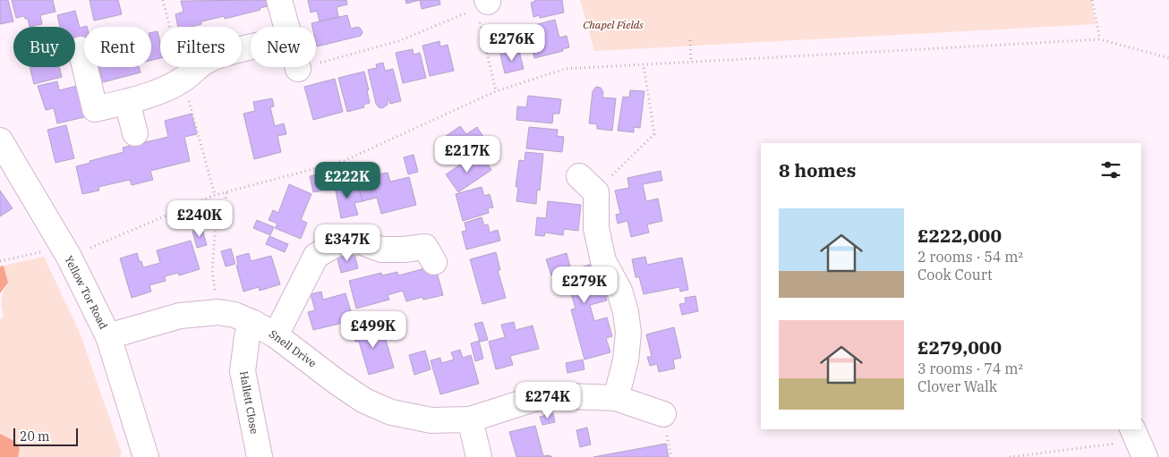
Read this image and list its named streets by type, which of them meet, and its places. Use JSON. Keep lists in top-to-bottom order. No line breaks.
{"streets":{"street":["Yellow Tor Road","Snell Drive","Hallett Close"]},"crossings":[["Yellow Tor Road","Snell Drive"],["Snell Drive","Hallett Close"]],"parks":["Chapel Fields"],"scale_bar":"20 m","page":{"price":["£276K","£217K","£222K","£240K","£347K","£279K","£499K","£274K"],"chip":["Buy","Rent","Filters","New"],"heading":"8 homes","list":[{"name":"£222,000","note":"2 rooms · 54 m² · Cook Court"},{"name":"£279,000","note":"3 rooms · 74 m² · Clover Walk"}],"scale":"20 m"}}
